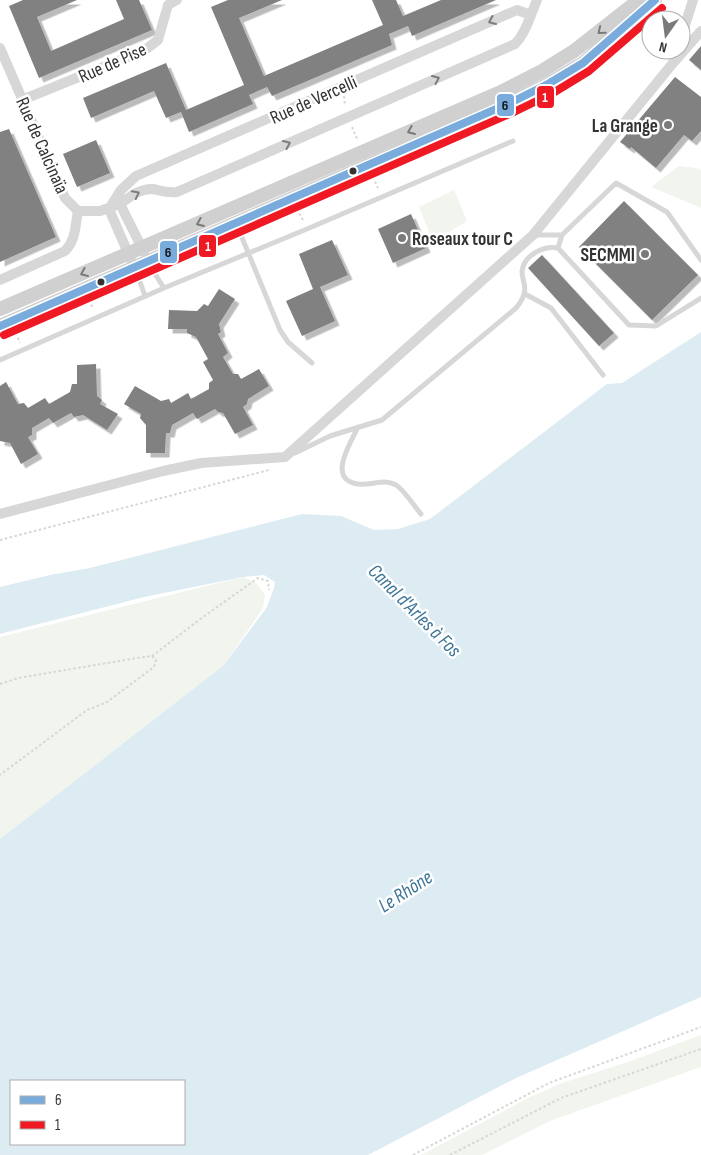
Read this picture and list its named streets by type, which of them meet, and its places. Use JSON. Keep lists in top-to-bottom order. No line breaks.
{"streets":{"street":["Rue de Pise","Rue de Vercelli","Rue de Calcinaïa"]},"crossings":[["Rue de Pise","Rue de Calcinaïa"],["Rue de Vercelli","Rue de Calcinaïa"]],"water":["Canal d'Arles à Fos","Le Rhône"],"places":["La Grange","Roseaux tour C","SECMMI"],"lines":["transit line 6","transit line 1"],"legend":["6","1"],"north":"bottom"}
